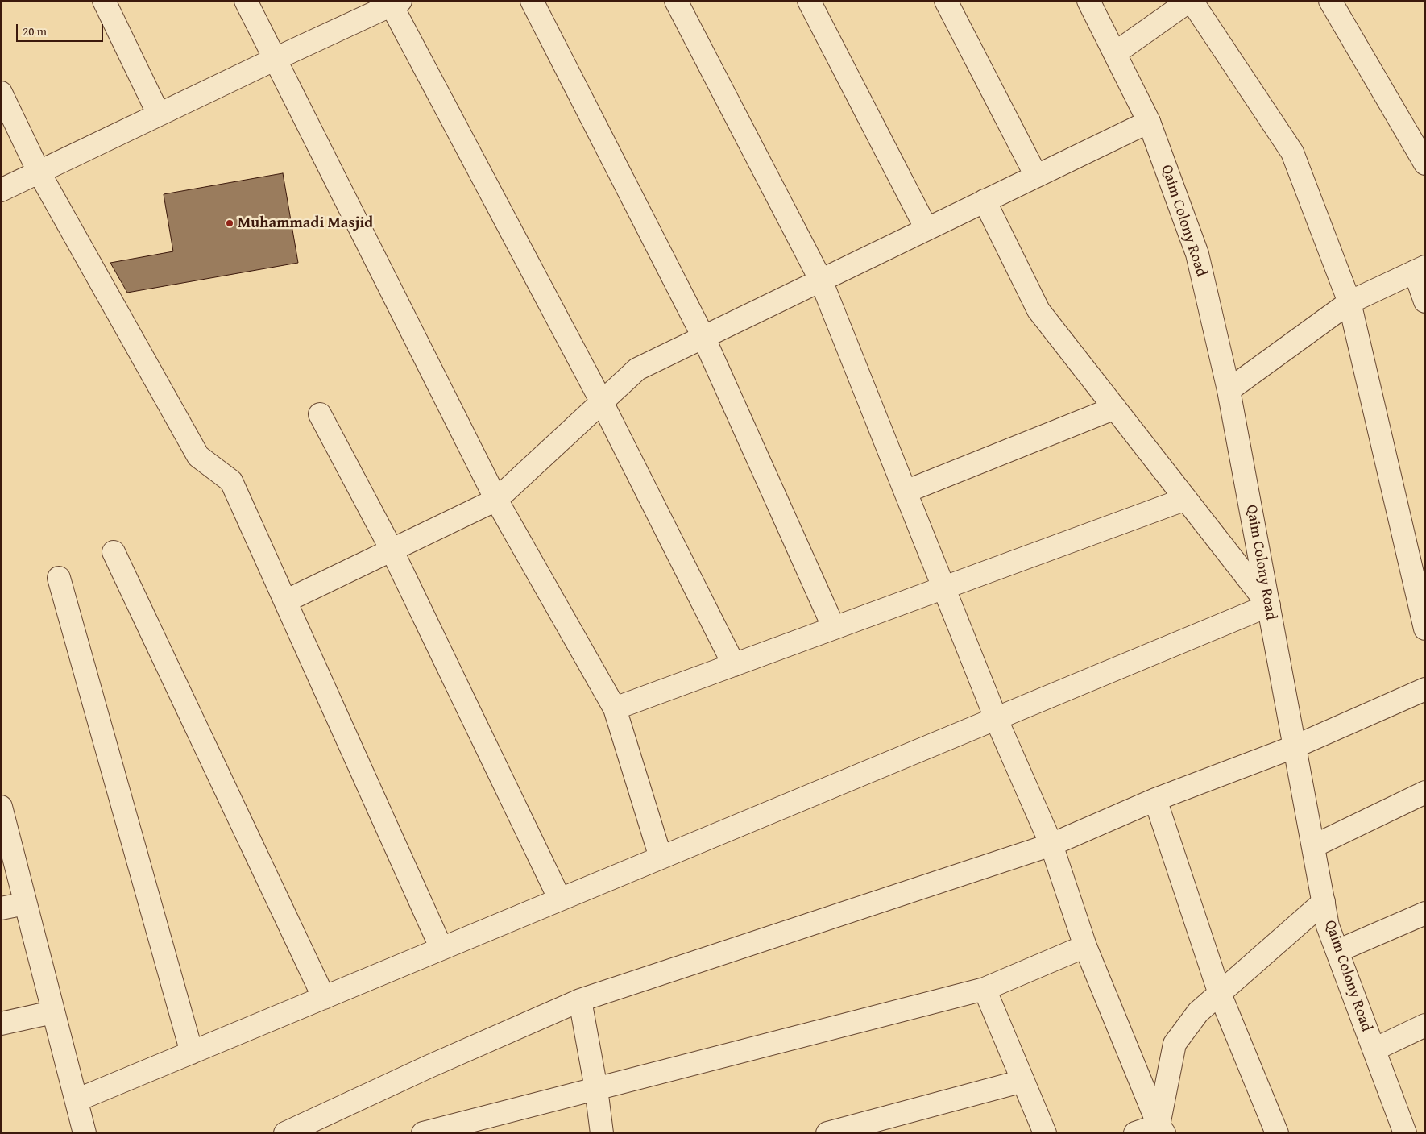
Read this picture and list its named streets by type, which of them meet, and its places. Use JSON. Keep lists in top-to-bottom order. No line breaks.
{"streets":{"street":["Qaim Colony Road"]},"places":["Muhammadi Masjid"],"scale_bar":"20 m"}
